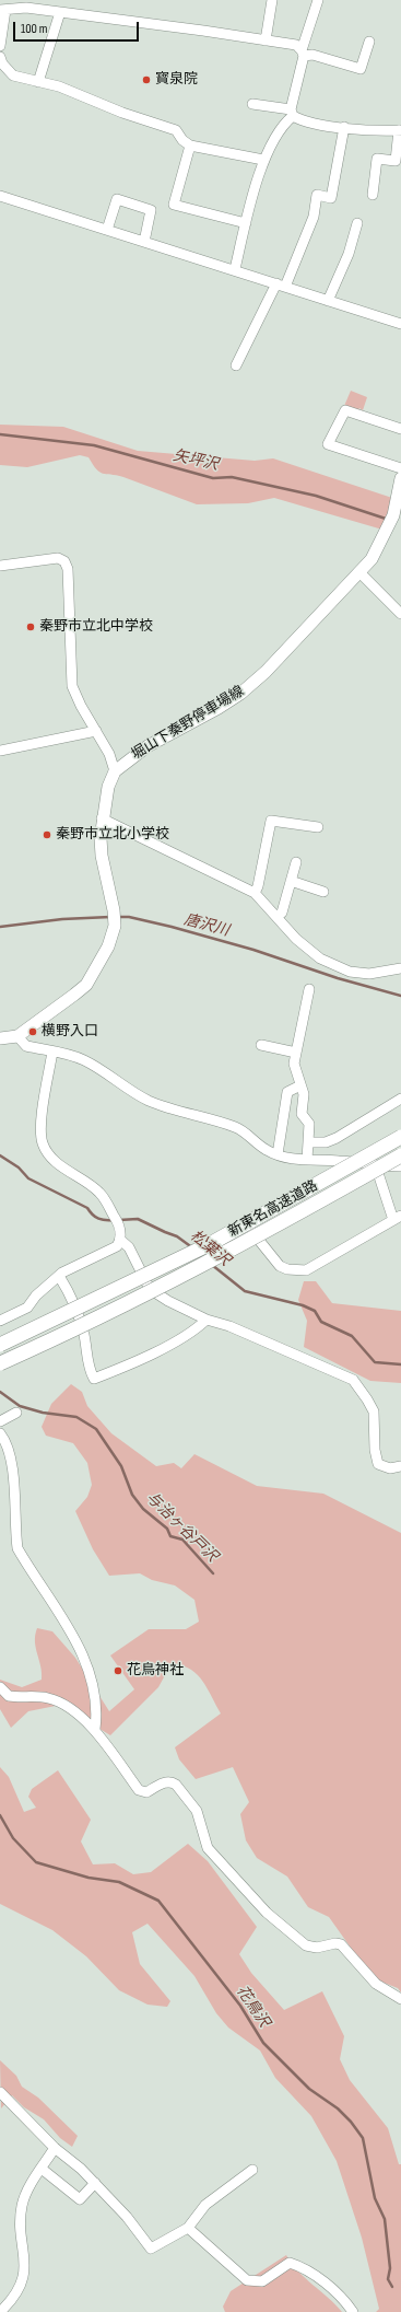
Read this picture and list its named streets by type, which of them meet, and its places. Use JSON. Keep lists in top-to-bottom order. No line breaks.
{"streets":{"highway":["新東名高速道路"],"main road":["堀山下秦野停車場線"]},"water":["矢坪沢","唐沢川","松葉沢","与治ヶ谷戸沢","花鳥沢"],"places":["寳泉院","秦野市立北中学校","秦野市立北小学校","横野入口","花鳥神社"],"scale_bar":"100 m"}
